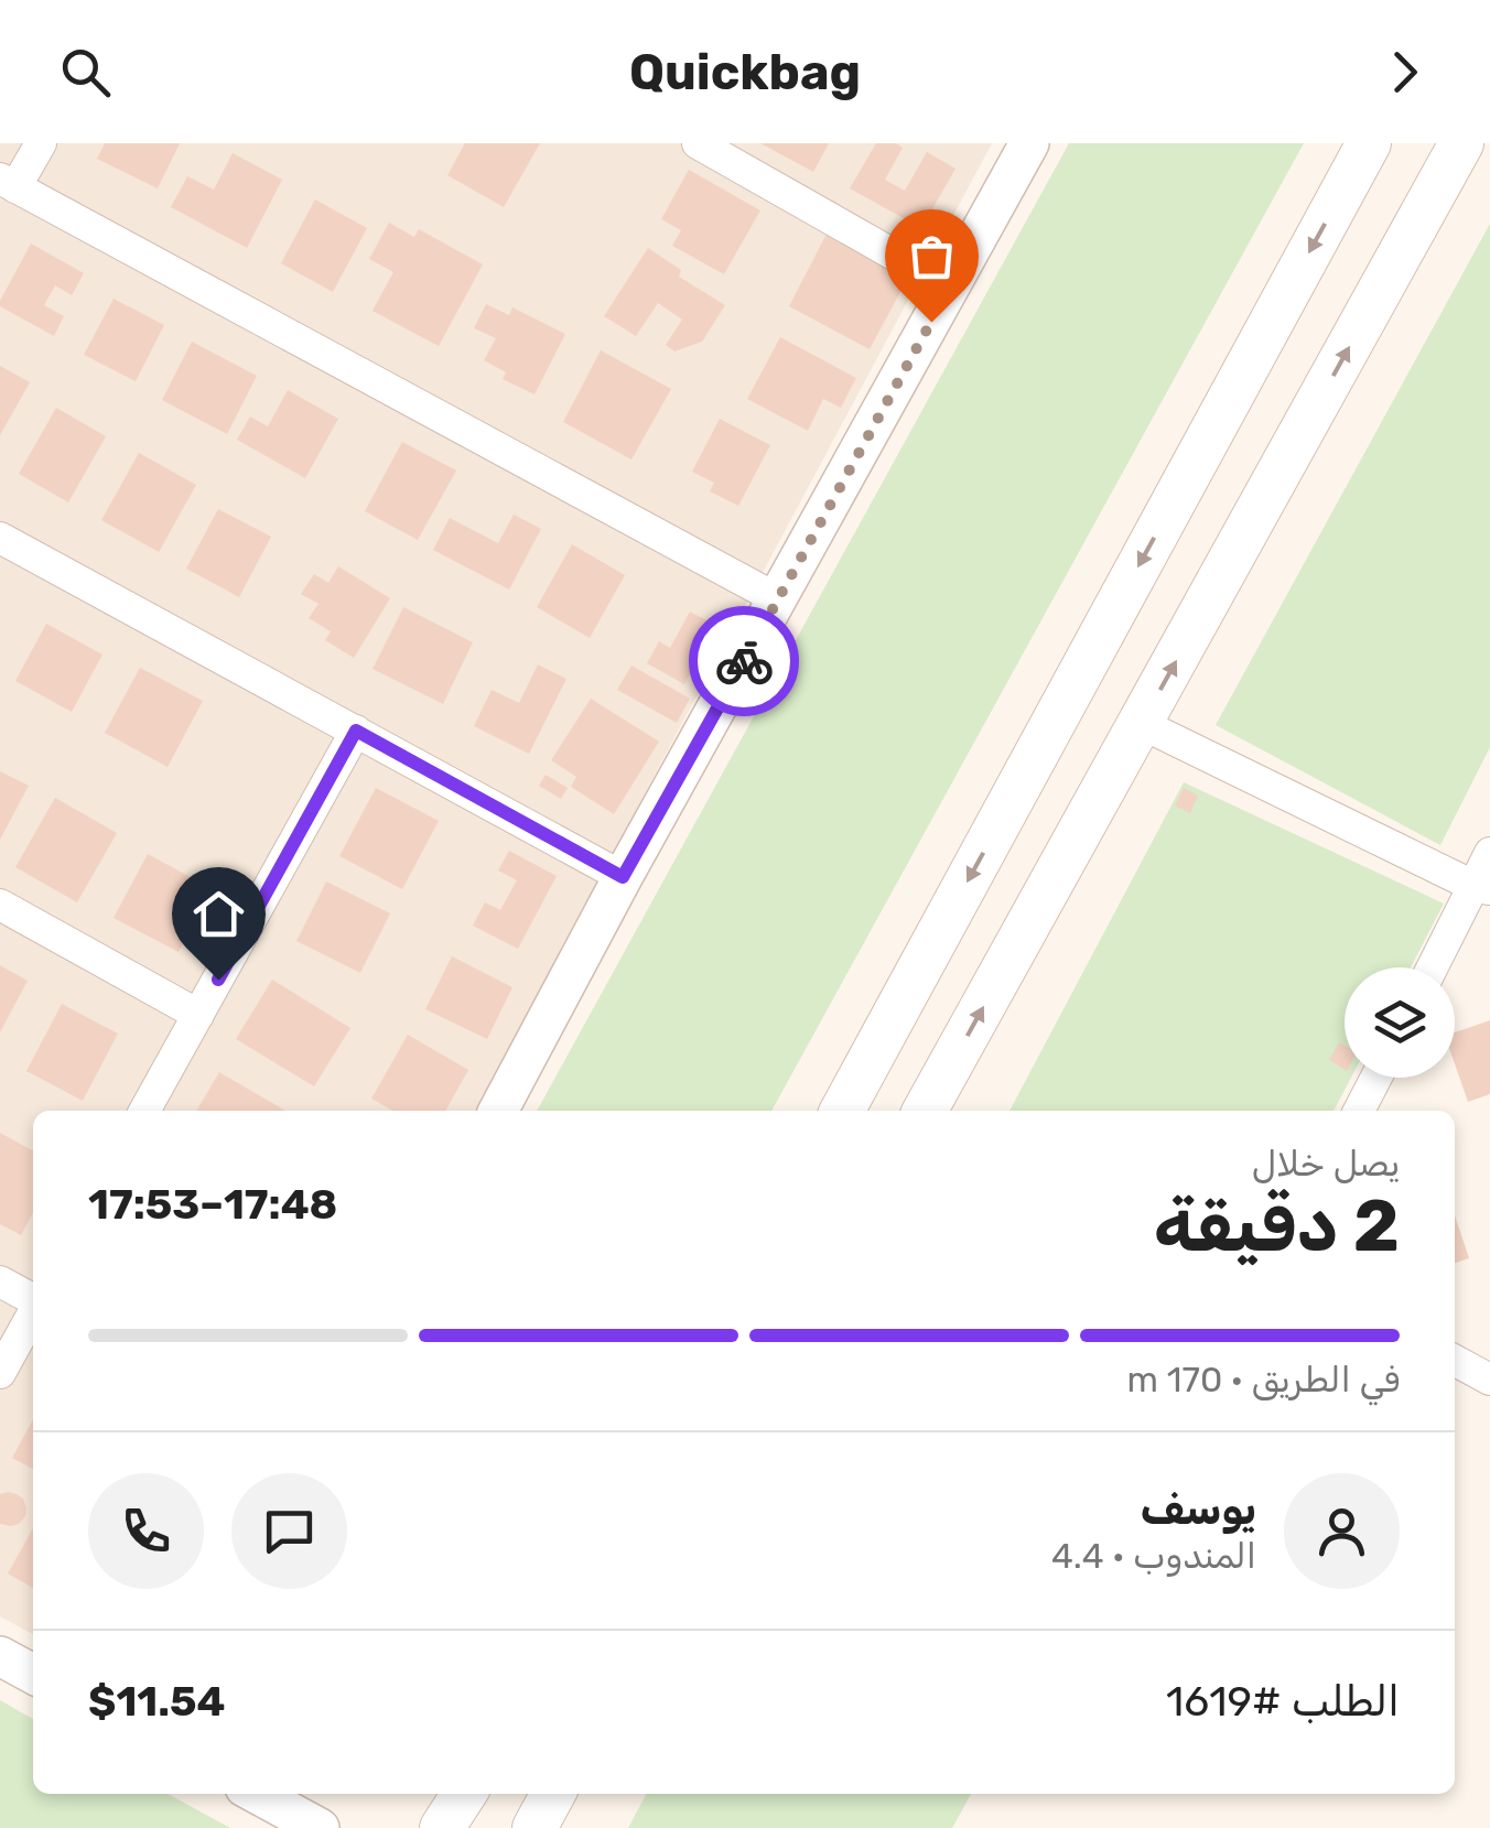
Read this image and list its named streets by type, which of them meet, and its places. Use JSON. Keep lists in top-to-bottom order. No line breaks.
{"page":{"header":"Quickbag","heading":["2 دقيقة","يصل خلال","17:48–17:53"],"panel":["يوسف","المندوب · 4.4","الطلب #1619","$11.54"],"bar":"في الطريق · 170 m"}}
